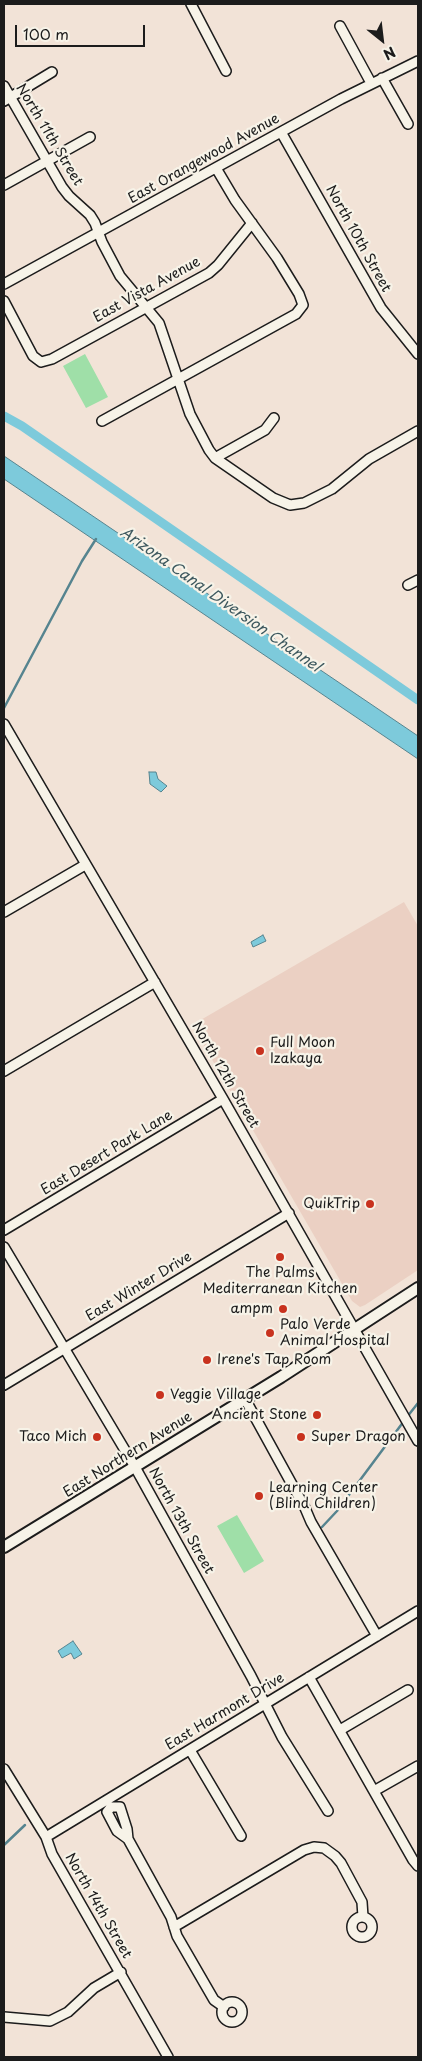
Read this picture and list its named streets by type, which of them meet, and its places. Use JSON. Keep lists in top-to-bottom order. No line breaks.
{"streets":{"main road":["East Northern Avenue"],"street":["North 11th Street","East Orangewood Avenue","North 10th Street","East Vista Avenue","North 12th Street","East Desert Park Lane","East Winter Drive","North 13th Street","East Harmont Drive","North 14th Street"]},"crossings":[["North 11th Street","East Orangewood Avenue"],["North 11th Street","East Vista Avenue"],["East Orangewood Avenue","North 10th Street"],["North 12th Street","East Desert Park Lane"],["North 12th Street","East Winter Drive"],["North 12th Street","East Northern Avenue"],["East Winter Drive","North 13th Street"],["East Northern Avenue","North 13th Street"],["North 13th Street","East Harmont Drive"],["East Harmont Drive","North 14th Street"]],"water":["Arizona Canal Diversion Channel"],"places":["Full Moon Izakaya","QuikTrip","The Palms Mediterranean Kitchen","ampm","Palo Verde Animal Hospital","Irene's Tap Room","Veggie Village","Ancient Stone","Taco Mich","Super Dragon","Learning Center (Blind Children)"],"scale_bar":"100 m","north":"bottom right"}
